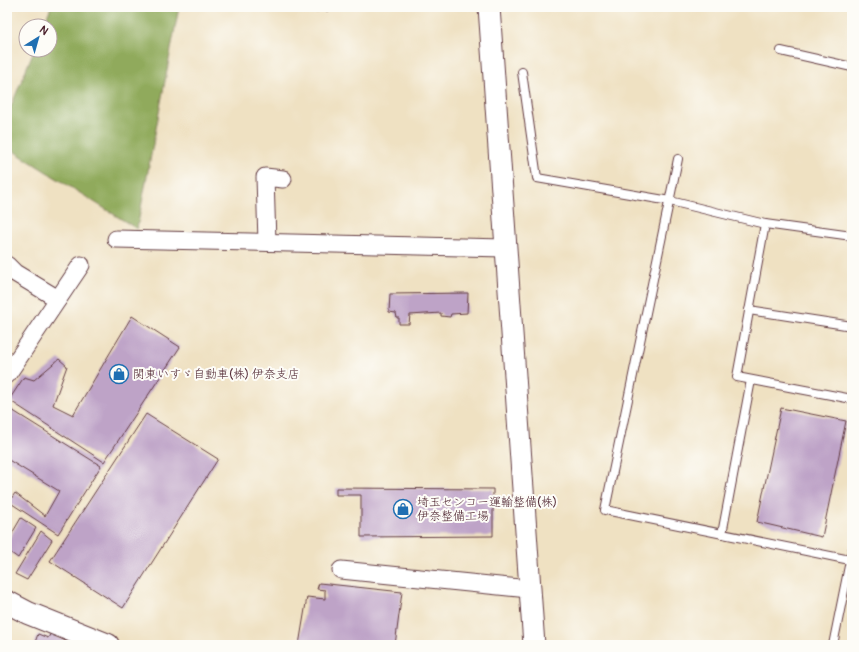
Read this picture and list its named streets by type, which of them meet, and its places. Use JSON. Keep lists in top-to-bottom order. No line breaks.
{"places":{"shop":["関東いすゞ自動車(株) 伊奈支店","埼玉センコー運輸整備(株) 伊奈整備工場"]},"north":"top right"}
